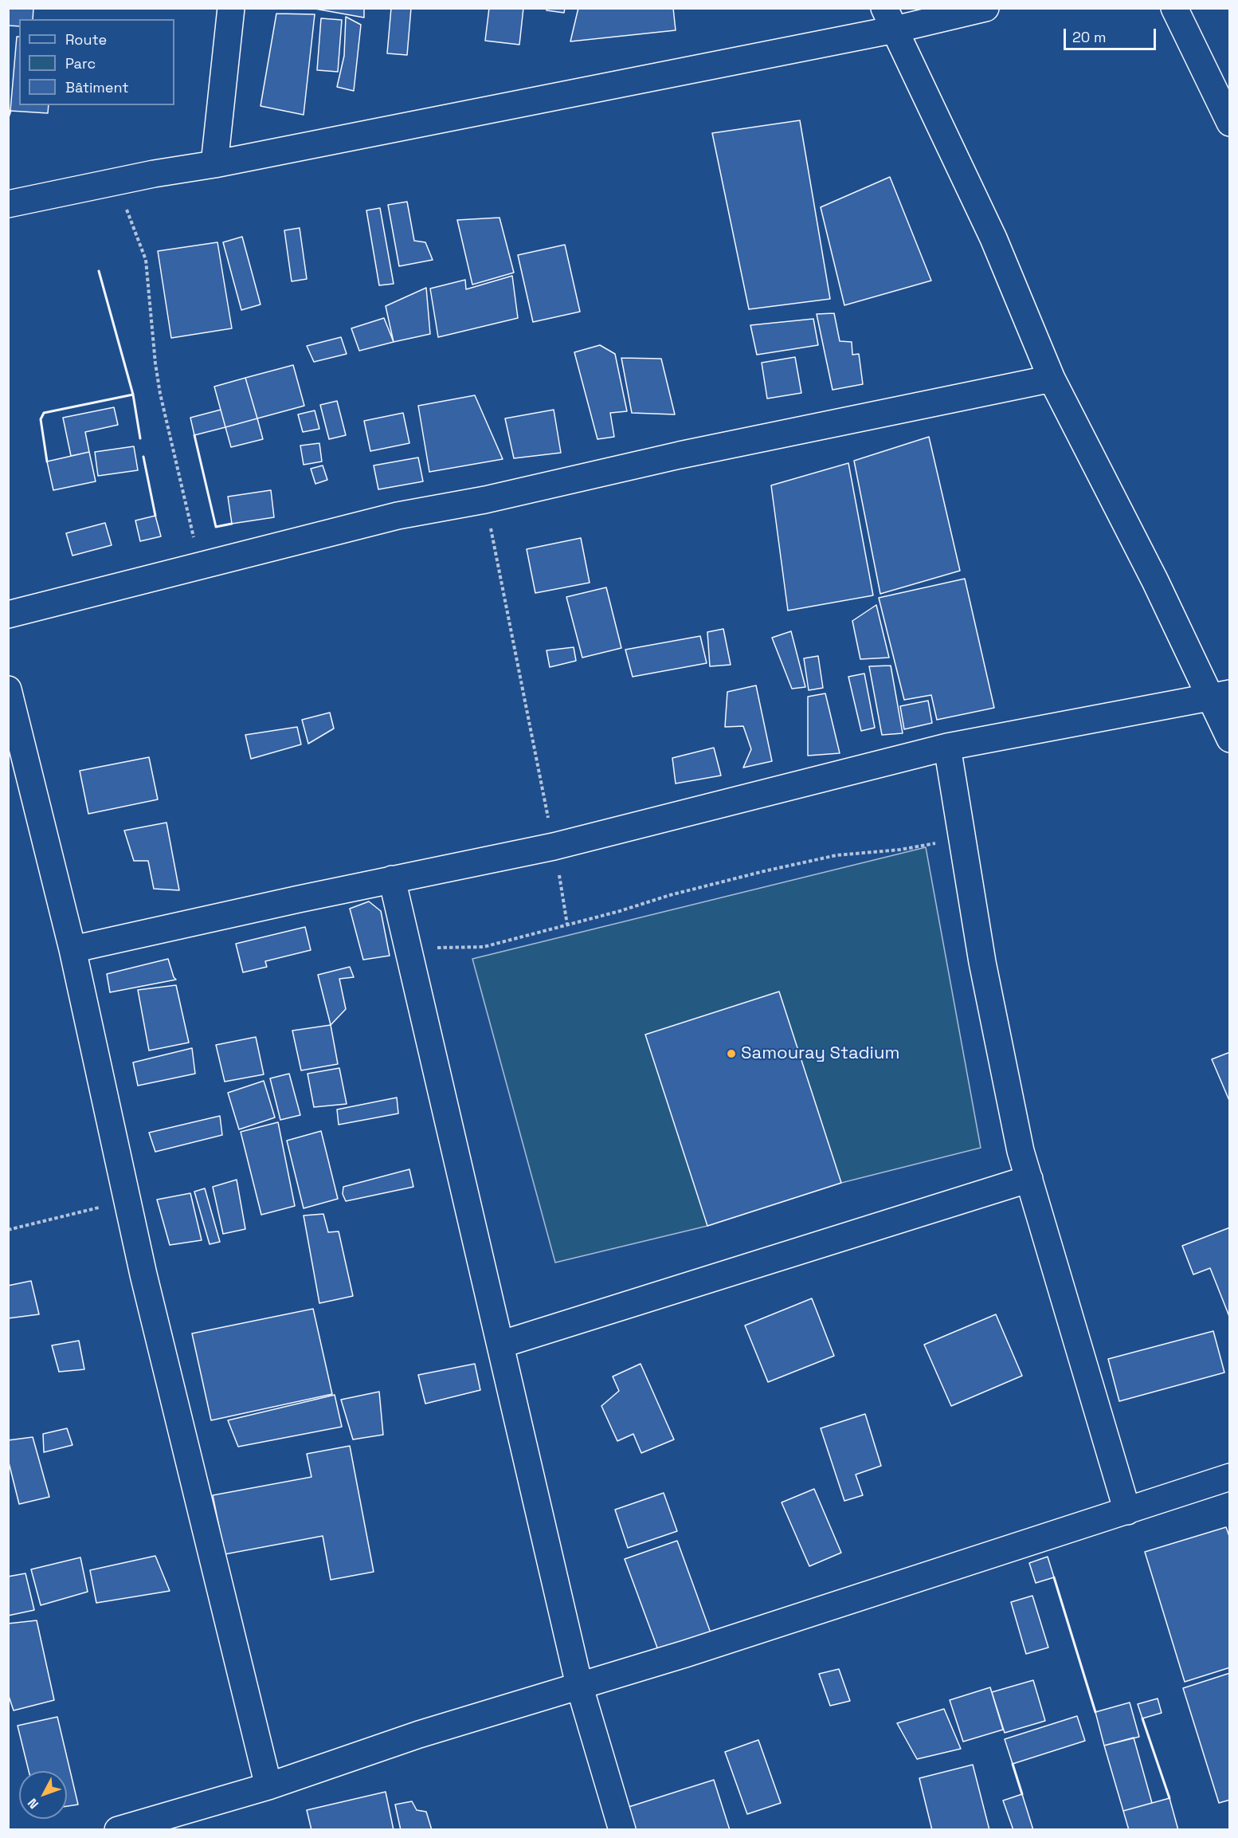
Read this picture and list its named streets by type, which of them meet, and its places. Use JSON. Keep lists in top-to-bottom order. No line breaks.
{"places":["Samouray Stadium"],"legend":["Route","Parc","Bâtiment"],"scale_bar":"20 m","north":"bottom left"}
